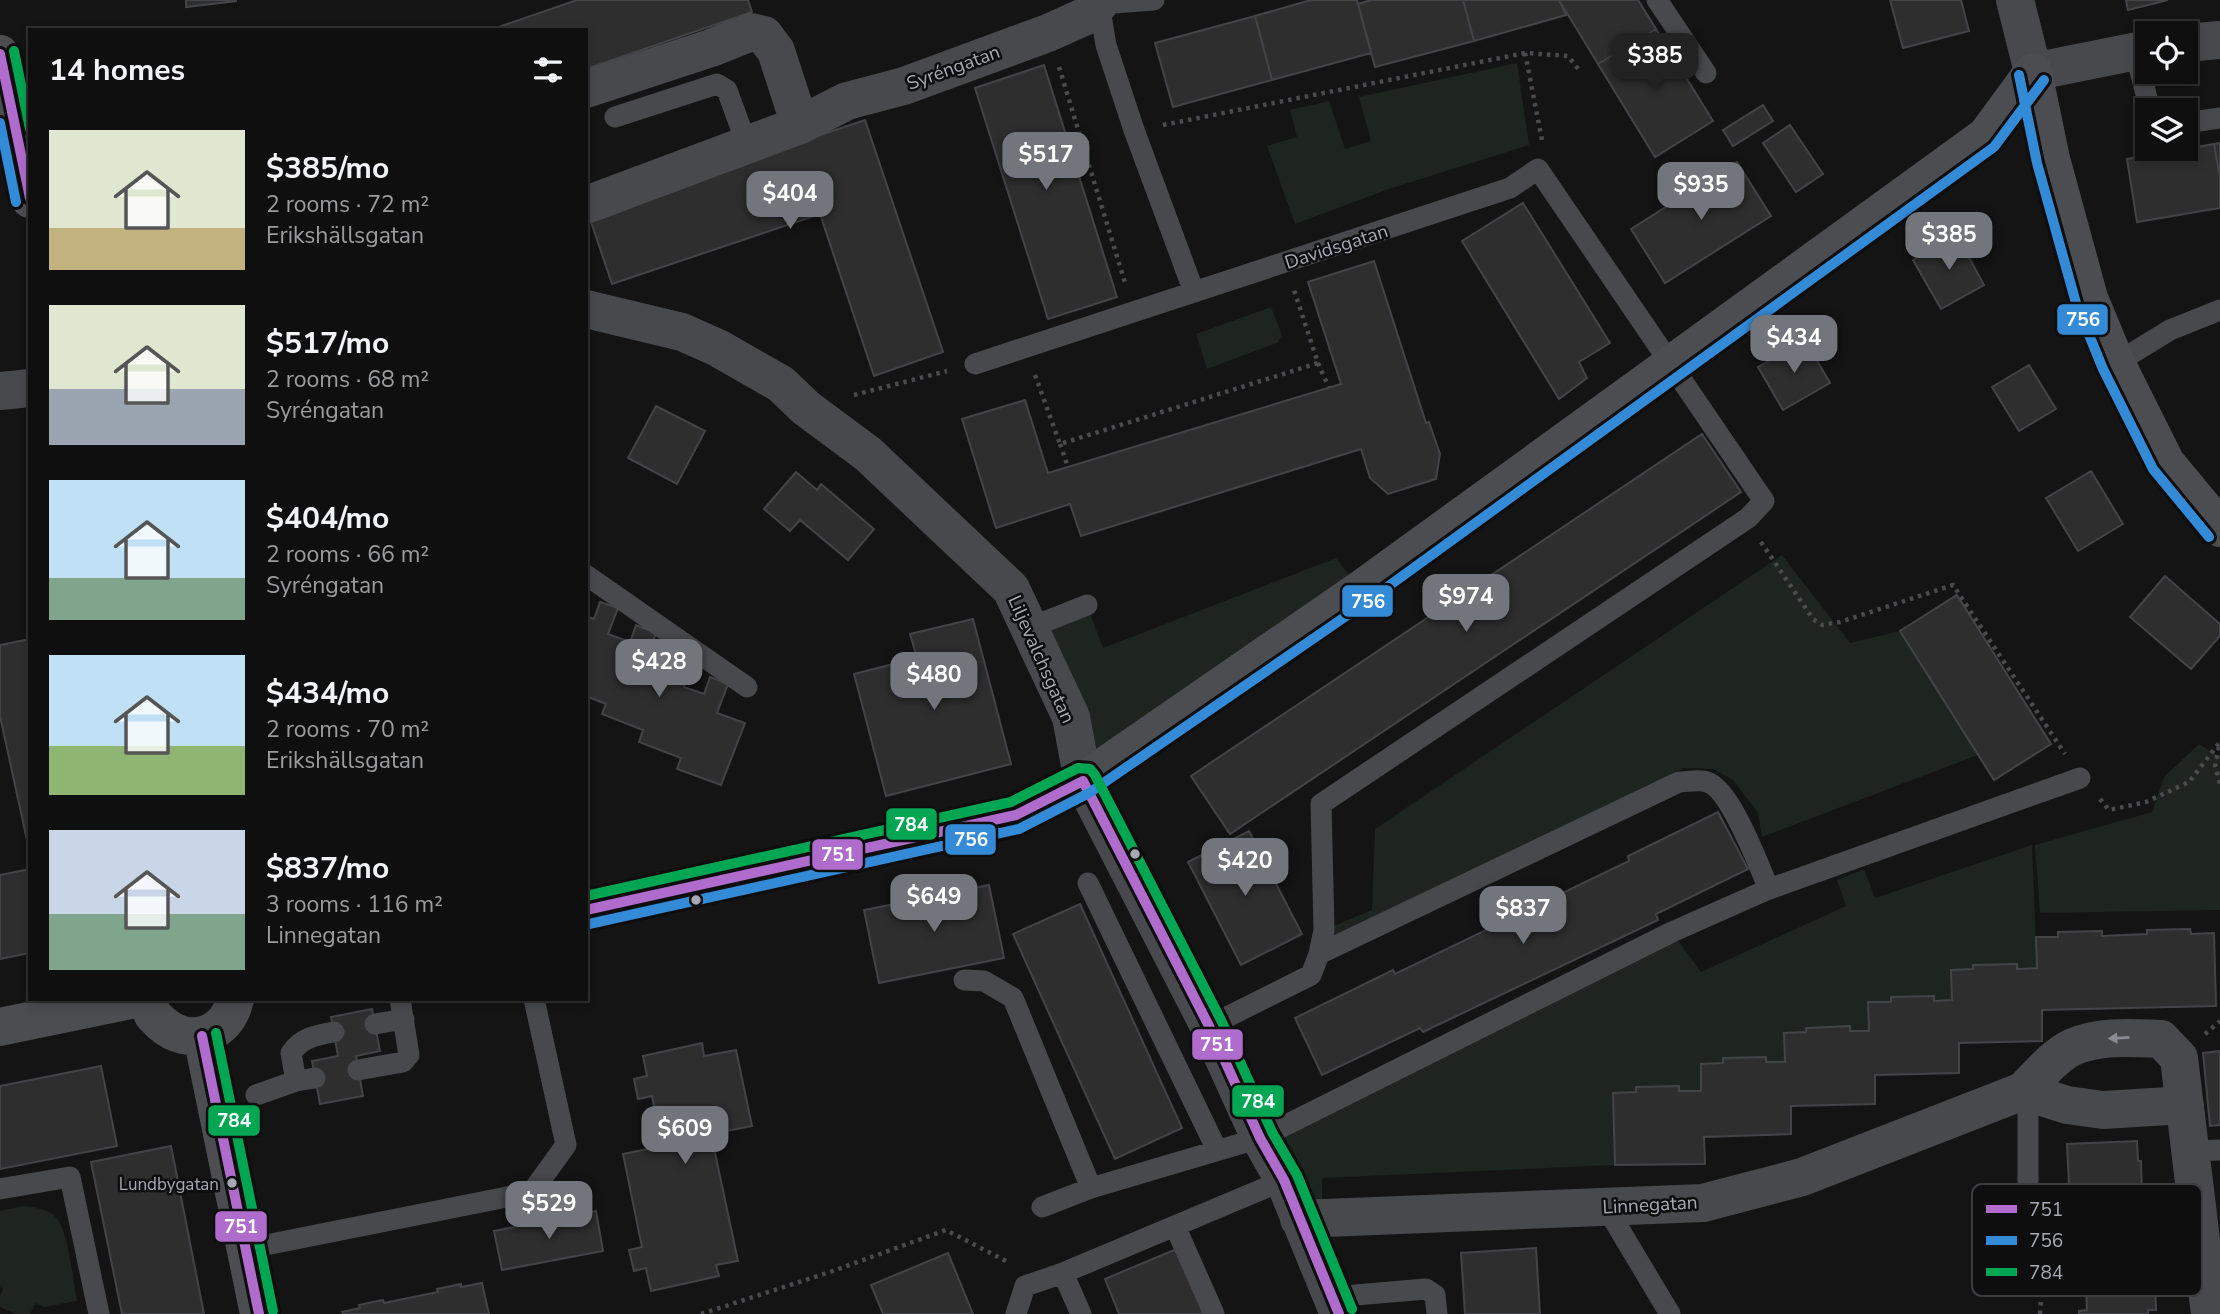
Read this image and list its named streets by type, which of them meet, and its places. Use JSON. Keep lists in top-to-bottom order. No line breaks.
{"streets":{"street":["Syréngatan","Liljevalchsgatan","Linnegatan"],"lane":["Davidsgatan"]},"crossings":[["Liljevalchsgatan","Linnegatan"]],"places":["Lundbygatan"],"lines":["transit line 784","transit line 751","transit line 756"],"legend":["751","756","784"],"page":{"heading":"14 homes","price":["$385","$517","$935","$404","$385","$434","$974","$428","$480","$420","$649","$837","$609","$529"],"list":[{"name":"$385/mo","note":"2 rooms · 72 m² · Erikshällsgatan"},{"name":"$517/mo","note":"2 rooms · 68 m² · Syréngatan"},{"name":"$404/mo","note":"2 rooms · 66 m² · Syréngatan"},{"name":"$434/mo","note":"2 rooms · 70 m² · Erikshällsgatan"},{"name":"$837/mo","note":"3 rooms · 116 m² · Linnegatan"}]}}
